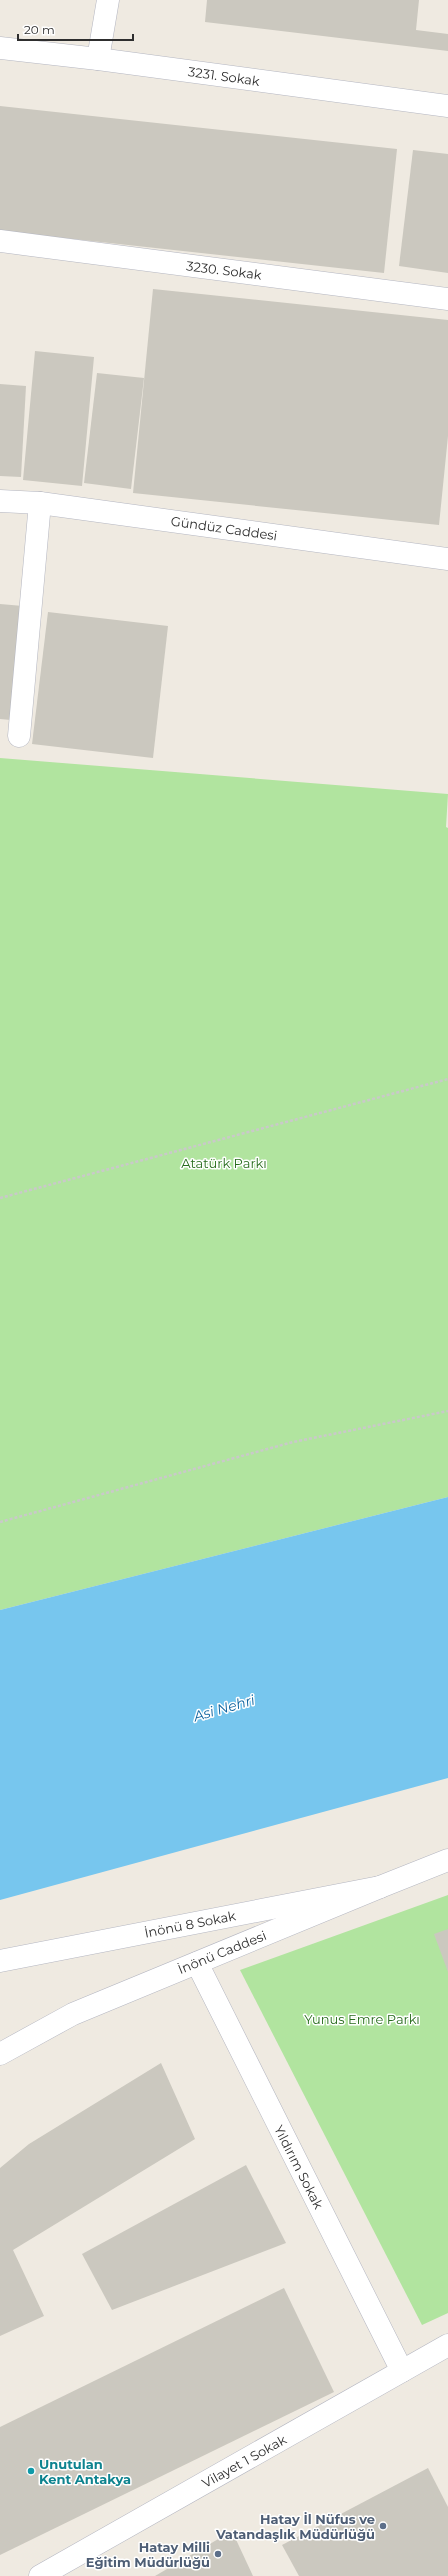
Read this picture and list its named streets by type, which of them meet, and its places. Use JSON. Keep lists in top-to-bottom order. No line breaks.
{"streets":{"street":["3231. Sokak","3230. Sokak","Gündüz Caddesi","İnönü 8 Sokak","İnönü Caddesi","Yıldırım Sokak","Vilayet 1 Sokak"]},"crossings":[["İnönü 8 Sokak","İnönü Caddesi"],["İnönü Caddesi","Yıldırım Sokak"],["Yıldırım Sokak","Vilayet 1 Sokak"]],"water":["Asi Nehri"],"parks":["Atatürk Parkı","Yunus Emre Parkı"],"places":["Unutulan Kent Antakya","Hatay İl Nüfus ve Vatandaşlık Müdürlüğü","Hatay Milli Eğitim Müdürlüğü"],"scale_bar":"20 m"}
